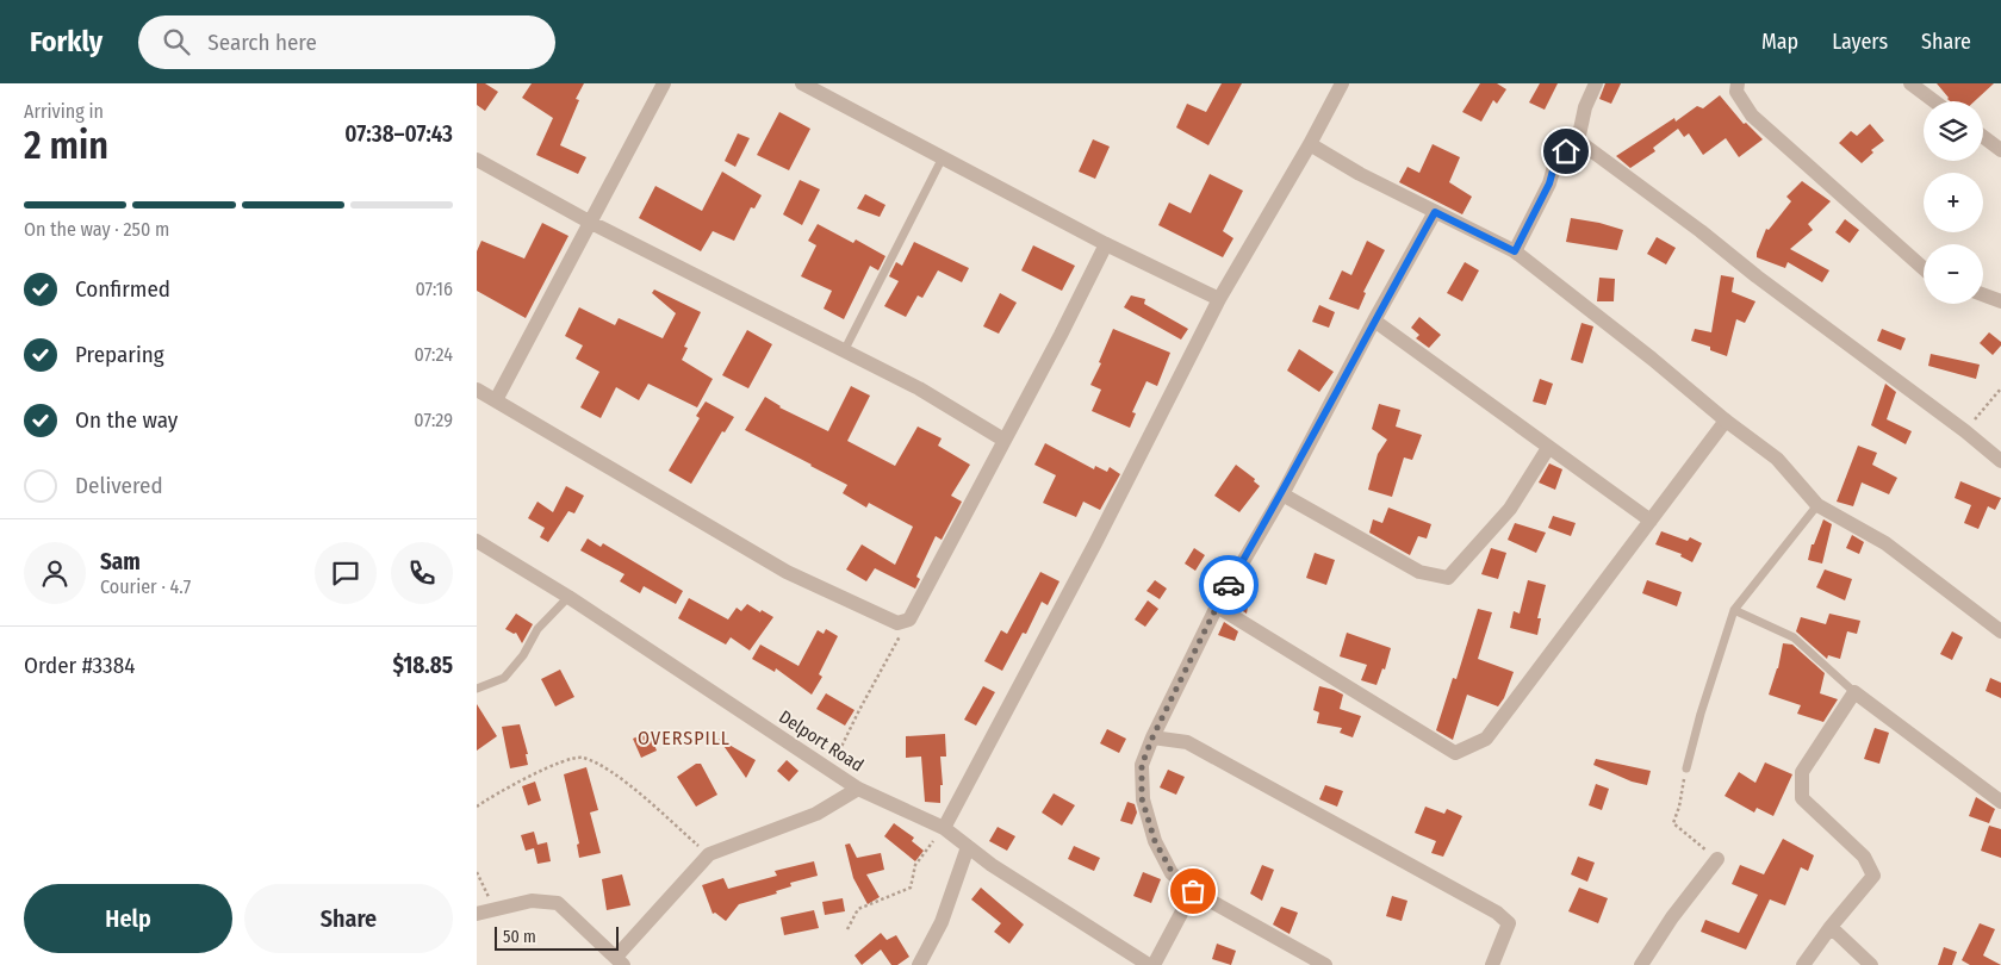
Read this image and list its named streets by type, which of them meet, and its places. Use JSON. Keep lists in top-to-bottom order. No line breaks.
{"streets":{"street":["Delport Road"]},"districts":["OVERSPILL"],"scale_bar":"50 m","page":{"header":"Forkly","search":"Search here","nav":["Map","Layers","Share"],"heading":["2 min","Arriving in","07:38–07:43"],"panel":["Sam","Courier · 4.7","Order #3384","$18.85"],"map_buttons":["+","−"],"bar":"On the way · 250 m","list":[["Confirmed","07:16"],["Preparing","07:24"],["On the way","07:29"],"Delivered"],"buttons":["Help","Share"],"scale":"50 m"}}
